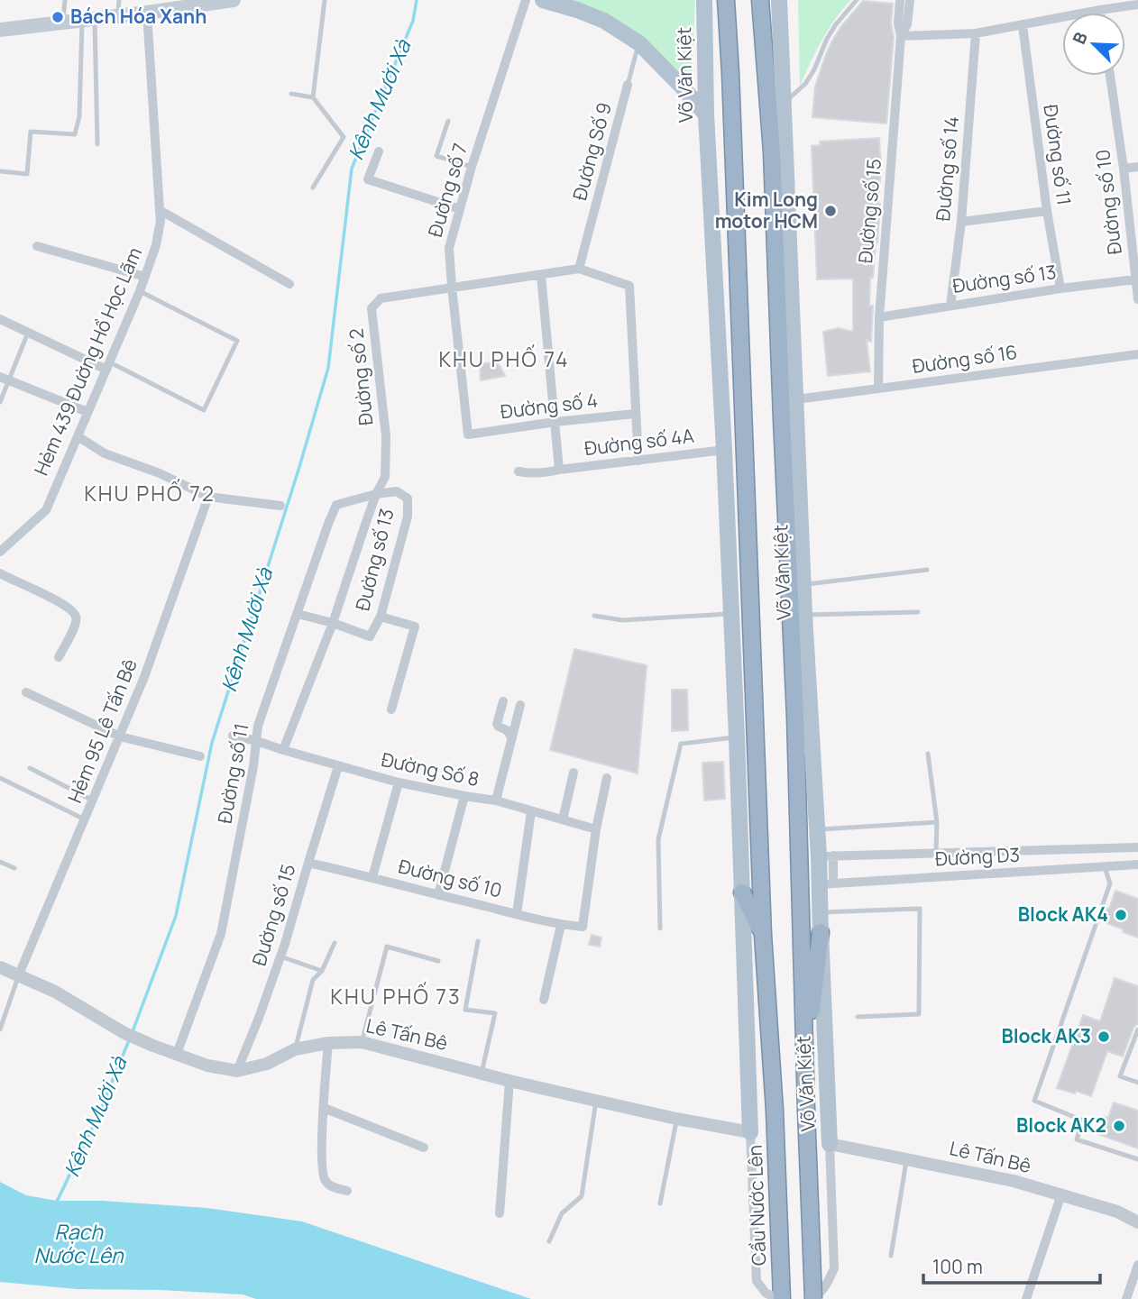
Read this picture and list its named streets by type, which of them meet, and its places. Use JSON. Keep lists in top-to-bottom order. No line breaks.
{"streets":{"highway":["Võ Văn Kiệt","Cầu Nước Lên"],"street":["Đường Số 9","Đường số 11","Đường số 14","Đường số 7","Đường số 10","Đường số 15","Đường số 13","Đường số 16","Hẻm 439 Đường Hồ Học Lãm","Đường số 2","Đường số 4","Đường số 4A","Hẻm 95 Lê Tấn Bê","Đường Số 8","Đường D3","Lê Tấn Bê"]},"crossings":[["Võ Văn Kiệt","Đường số 16"],["Võ Văn Kiệt","Đường số 4A"],["Võ Văn Kiệt","Đường D3"],["Võ Văn Kiệt","Lê Tấn Bê"],["Võ Văn Kiệt","Cầu Nước Lên"],["Đường Số 9","Đường số 2"],["Đường số 11","Đường số 13"],["Đường số 11","Đường số 2"],["Đường số 11","Đường Số 8"],["Đường số 11","Lê Tấn Bê"],["Đường số 14","Đường số 13"],["Đường số 7","Đường số 2"],["Đường số 7","Đường số 4"],["Đường số 10","Đường số 15"],["Đường số 10","Đường số 13"],["Đường số 10","Đường Số 8"],["Đường số 15","Đường số 13"],["Đường số 15","Đường số 16"],["Đường số 15","Đường Số 8"],["Đường số 15","Lê Tấn Bê"],["Đường số 13","Đường số 2"],["Đường số 13","Đường Số 8"],["Đường số 2","Đường số 4"],["Hẻm 95 Lê Tấn Bê","Lê Tấn Bê"]],"districts":["KHU PHỐ 74","KHU PHỐ 72","KHU PHỐ 73"],"water":["Kênh Mười Xà","Rạch Nước Lên"],"places":["Bách Hóa Xanh","Kim Long motor HCM","Block AK4","Block AK3","Block AK2"],"scale_bar":"100 m","north":"top left"}
